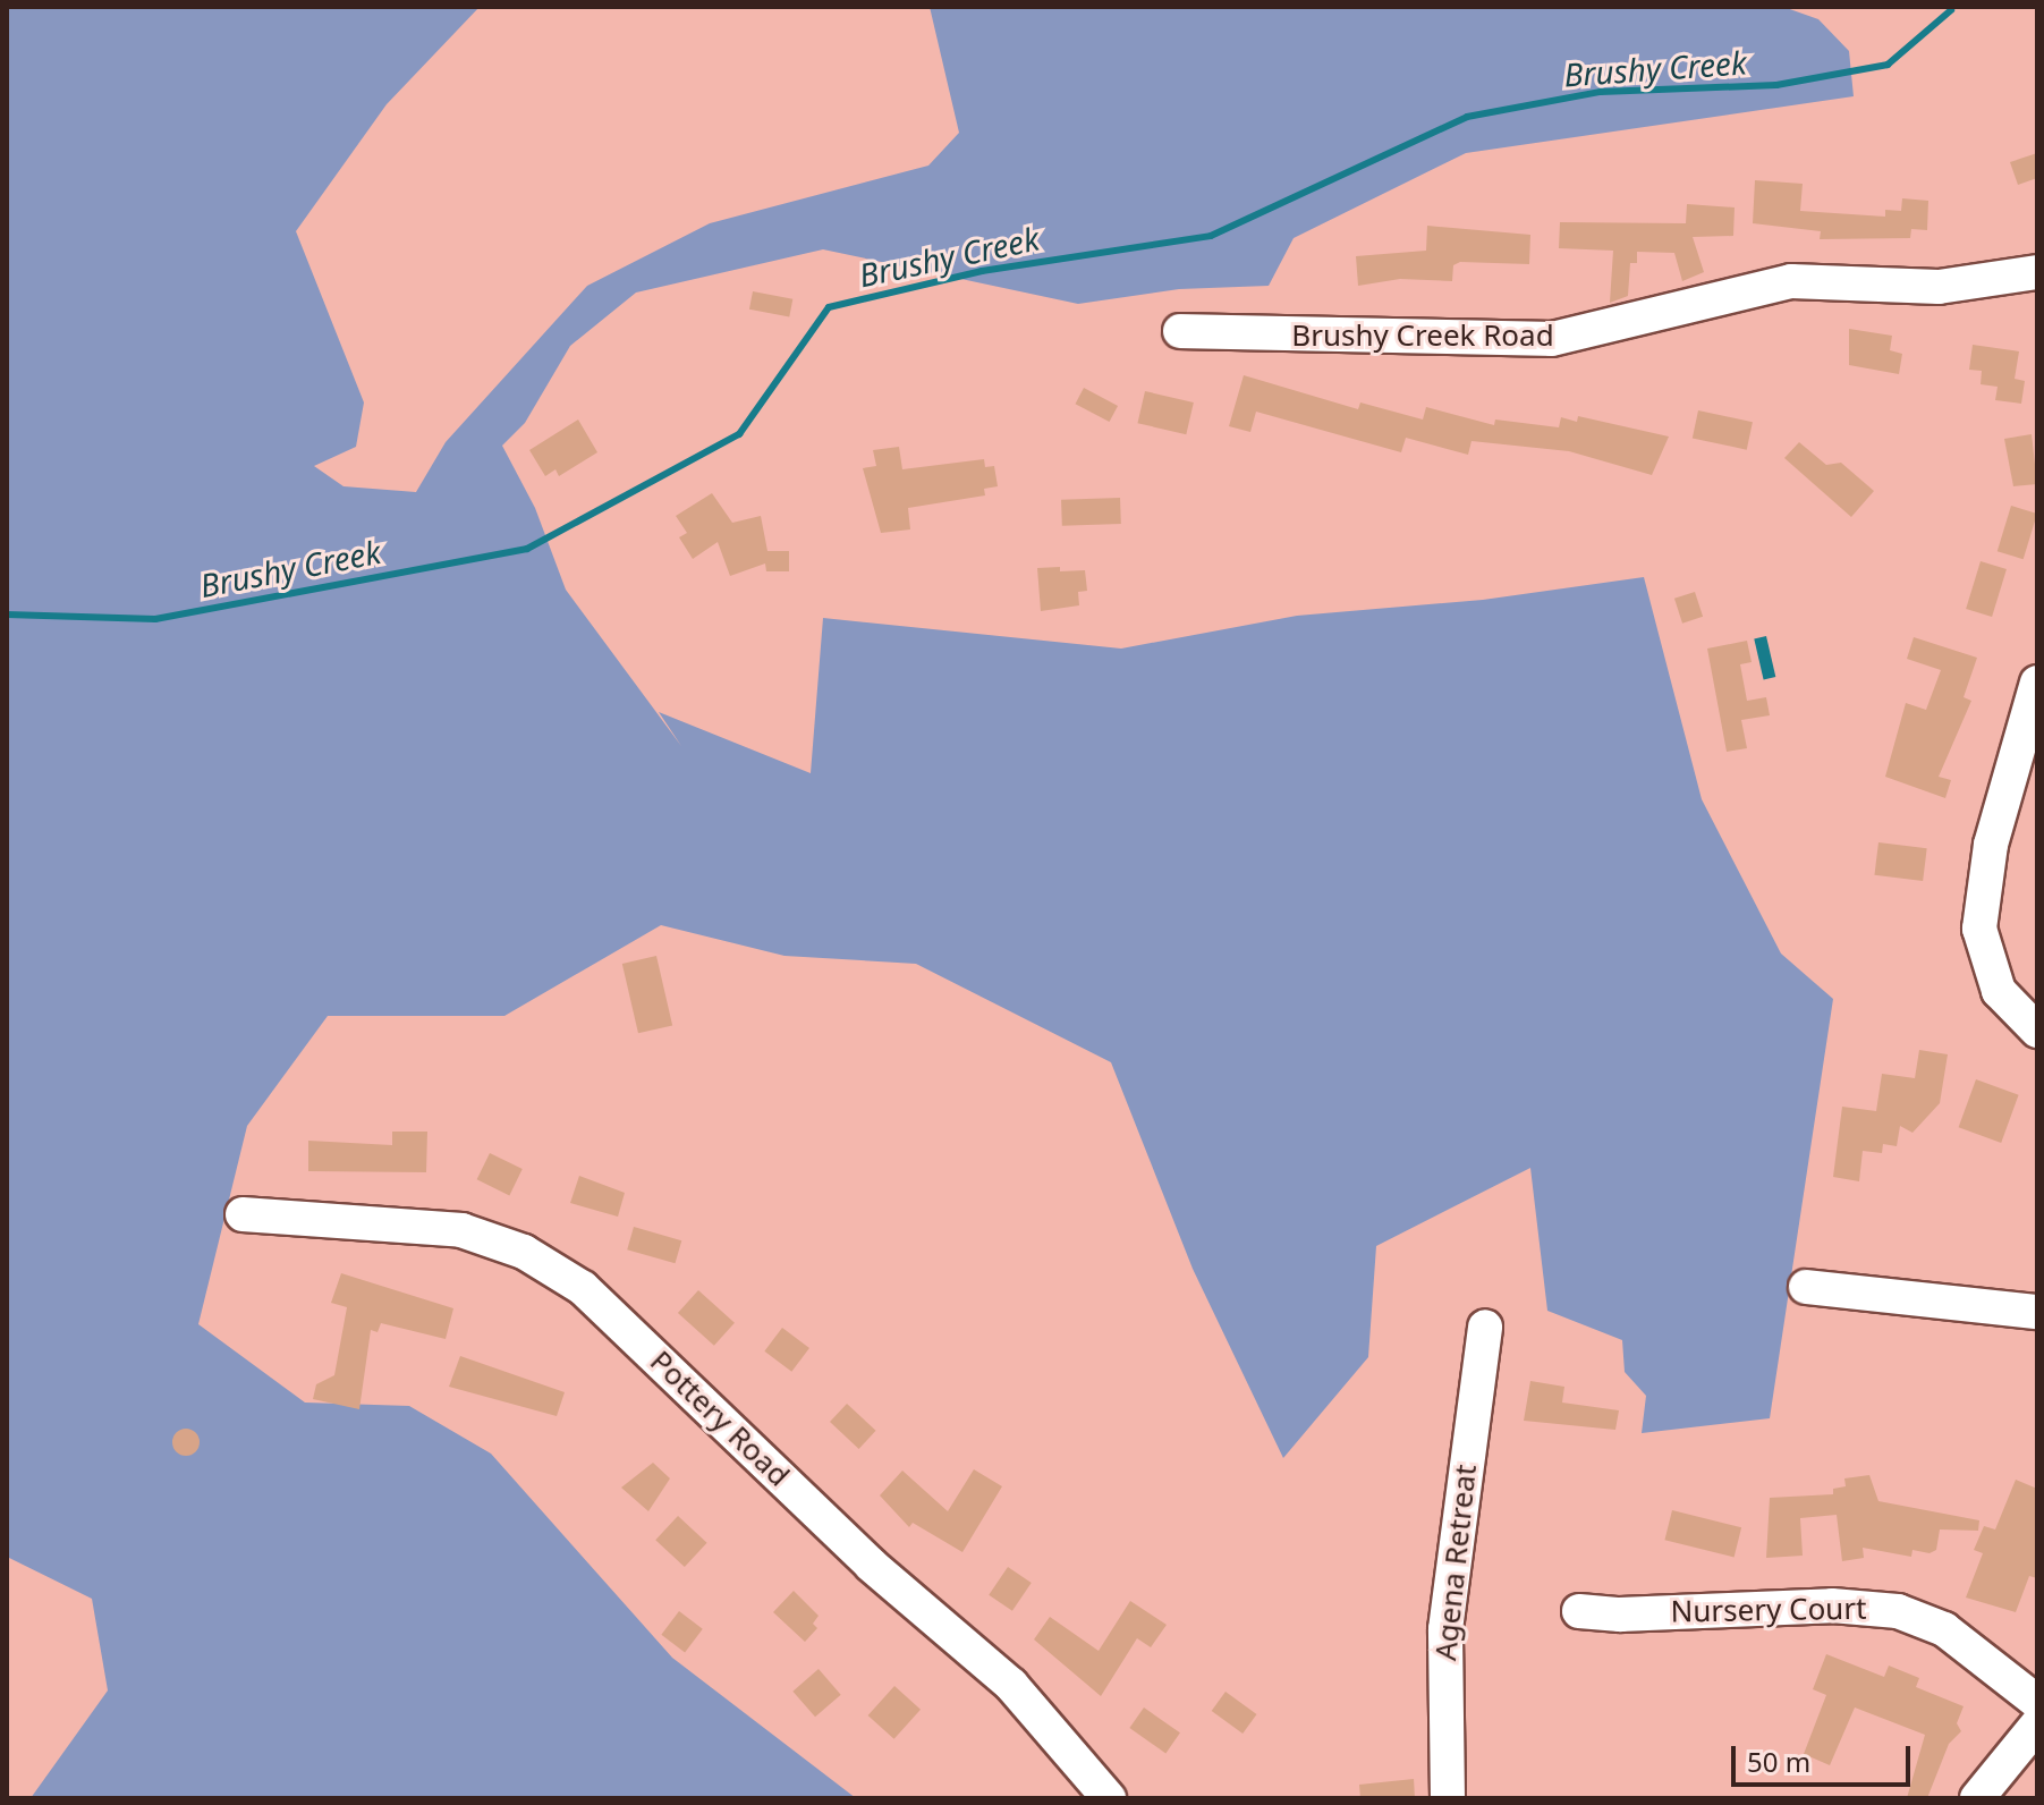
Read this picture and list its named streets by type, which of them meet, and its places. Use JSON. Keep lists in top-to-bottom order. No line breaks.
{"streets":{"street":["Brushy Creek Road","Pottery Road","Agena Retreat","Nursery Court"]},"water":["Brushy Creek"],"scale_bar":"50 m"}
